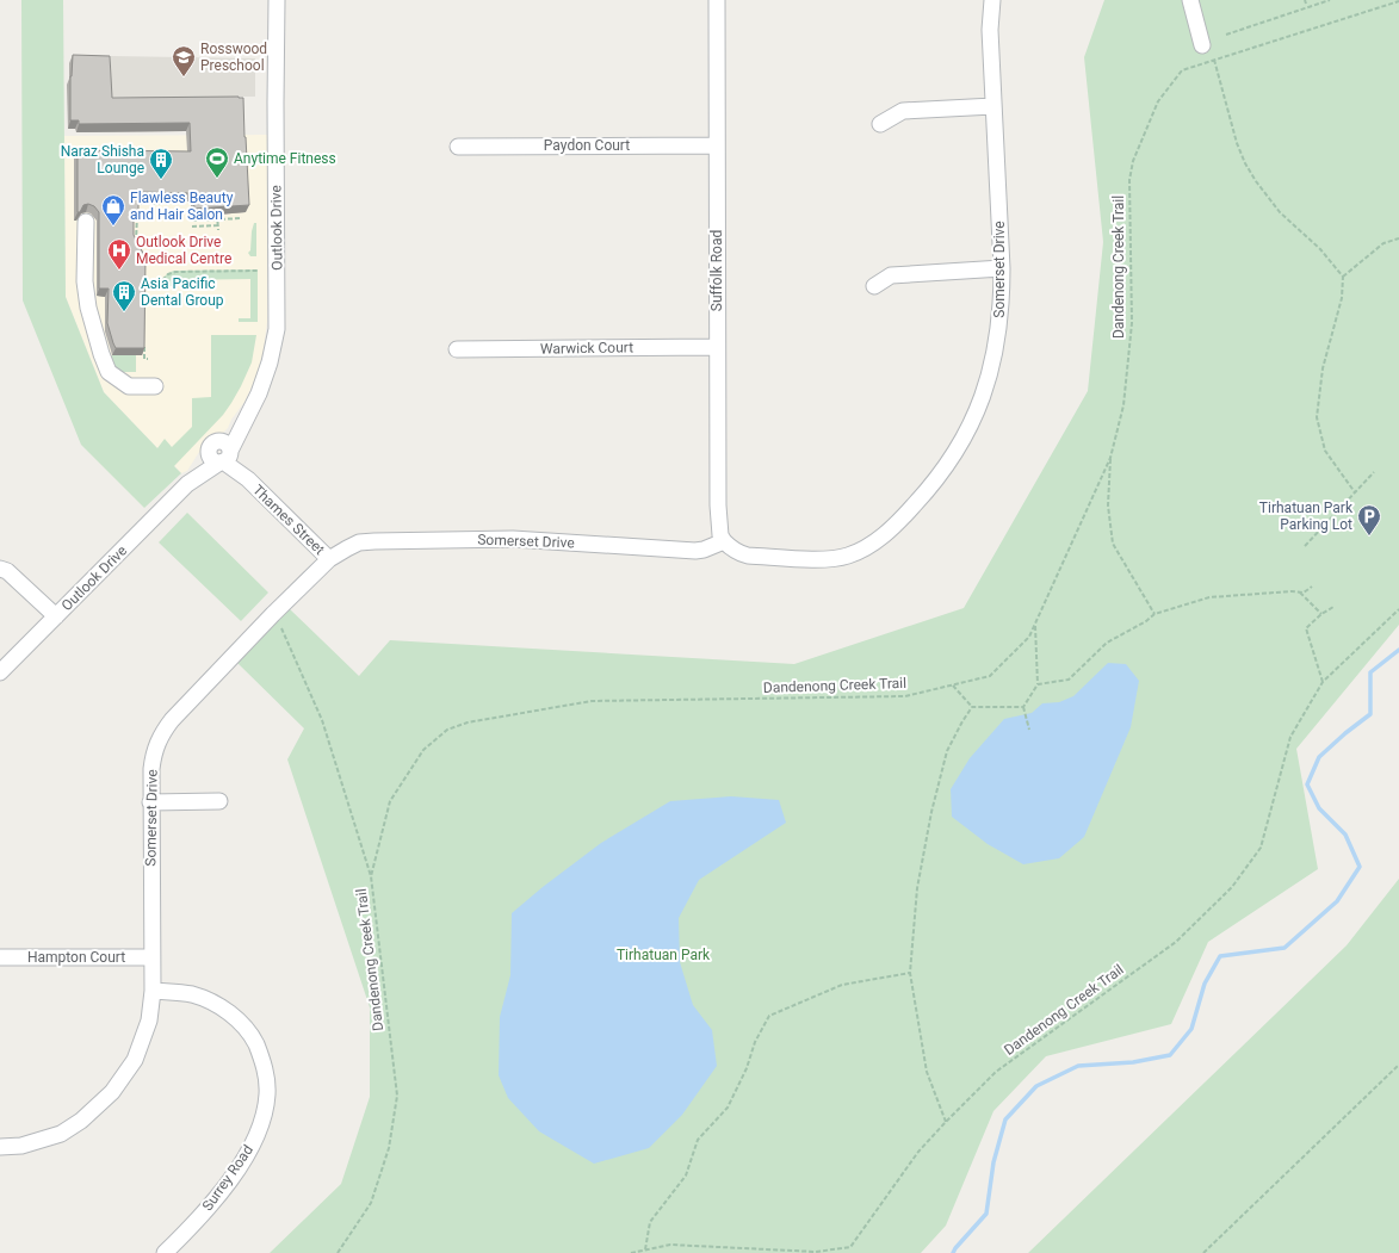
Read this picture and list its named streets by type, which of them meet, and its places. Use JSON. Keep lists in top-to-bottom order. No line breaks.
{"streets":{"street":["Paydon Court","Outlook Drive","Somerset Drive","Suffolk Road","Warwick Court","Thames Street","Hampton Court","Surrey Road"],"path":["Dandenong Creek Trail"]},"crossings":[["Paydon Court","Suffolk Road"],["Outlook Drive","Thames Street"],["Somerset Drive","Suffolk Road"],["Somerset Drive","Thames Street"],["Somerset Drive","Hampton Court"],["Somerset Drive","Surrey Road"],["Suffolk Road","Warwick Court"]],"parks":["Tirhatuan Park"],"places":{"school or university":["Rosswood Preschool"],"sports":["Anytime Fitness"],"building":["Naraz Shisha Lounge","Asia Pacific Dental Group"],"shop":["Flawless Beauty and Hair Salon"],"hospital":["Outlook Drive Medical Centre"],"parking":["Tirhatuan Park Parking Lot"]}}
